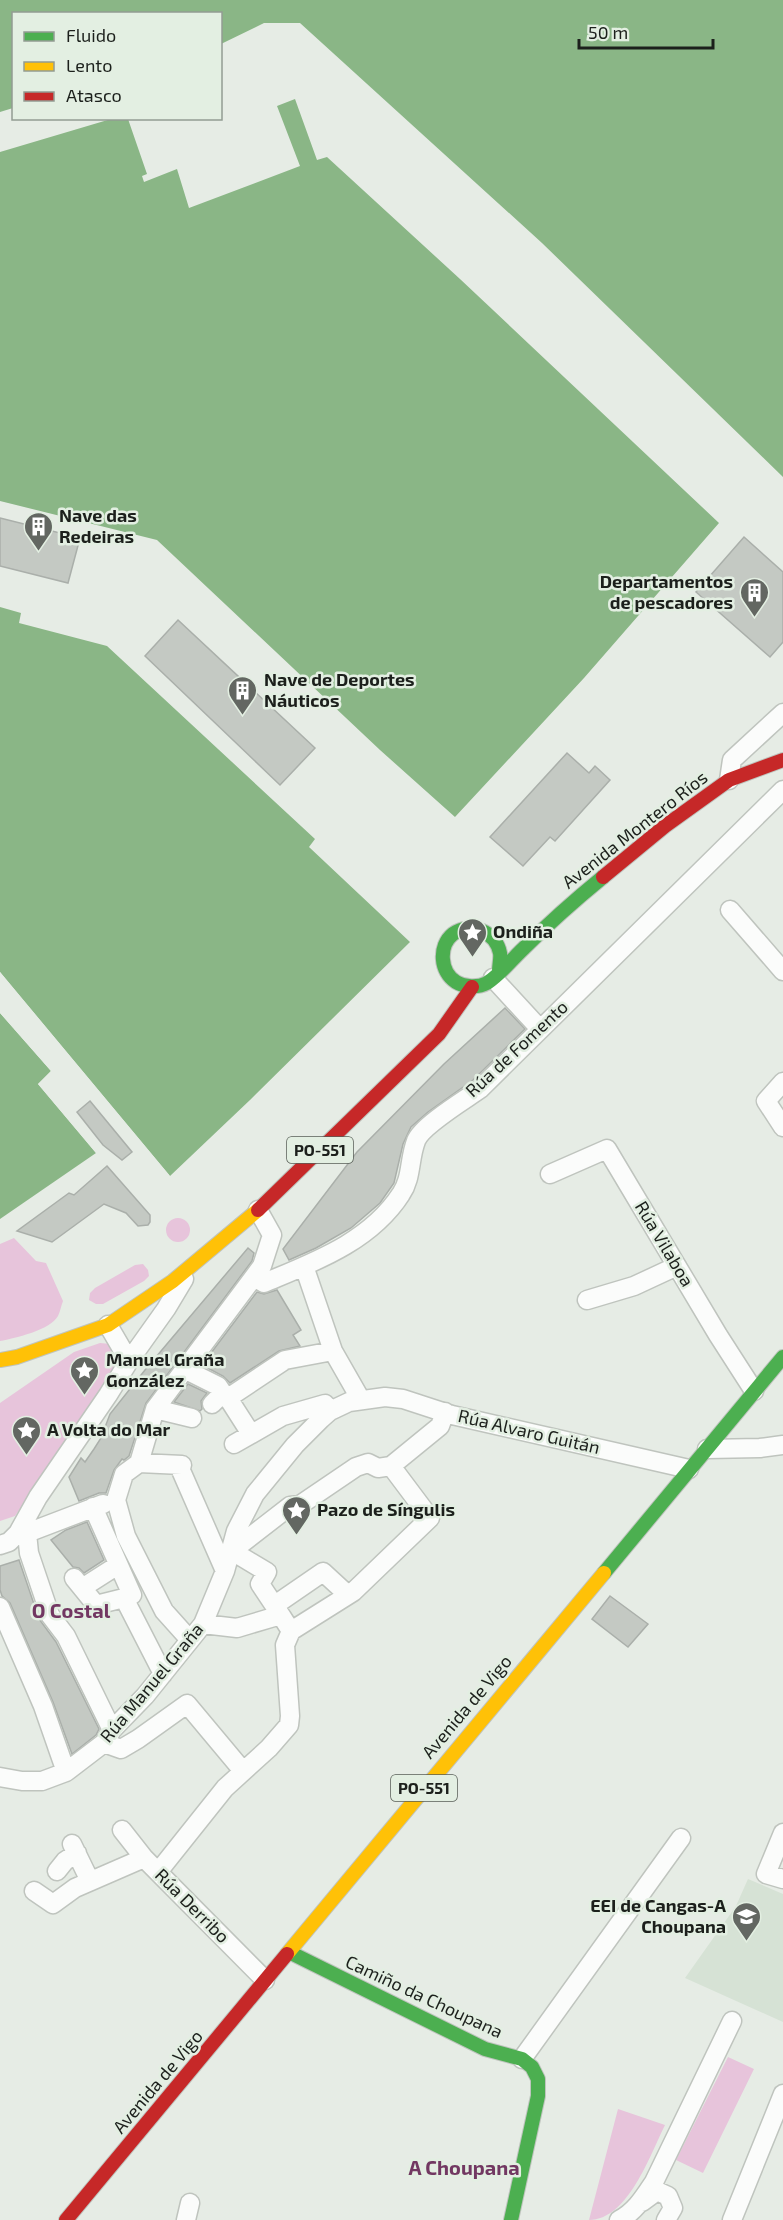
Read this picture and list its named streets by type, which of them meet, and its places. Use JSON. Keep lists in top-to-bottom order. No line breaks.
{"streets":{"main road":["Avenida Montero Ríos","PO-551","Avenida de Vigo","Camiño da Choupana"],"street":["Rúa de Fomento","Rúa Vilaboa","Rúa Alvaro Guitán","Rúa Manuel Graña","Rúa Derribo"]},"crossings":[["Rúa Vilaboa","Avenida de Vigo"],["Rúa Alvaro Guitán","Rúa Manuel Graña"],["Rúa Alvaro Guitán","Avenida de Vigo"],["Avenida de Vigo","Rúa Derribo"],["Avenida de Vigo","Camiño da Choupana"]],"districts":["O Costal","A Choupana"],"places":{"building":["Nave das Redeiras","Departamentos de pescadores","Nave de Deportes Náuticos"],"place":["Ondiña","Manuel Graña González","A Volta do Mar","Pazo de Síngulis"],"school or university":["EEI de Cangas-A Choupana"]},"legend":["Fluido","Lento","Atasco"],"scale_bar":"50 m"}
